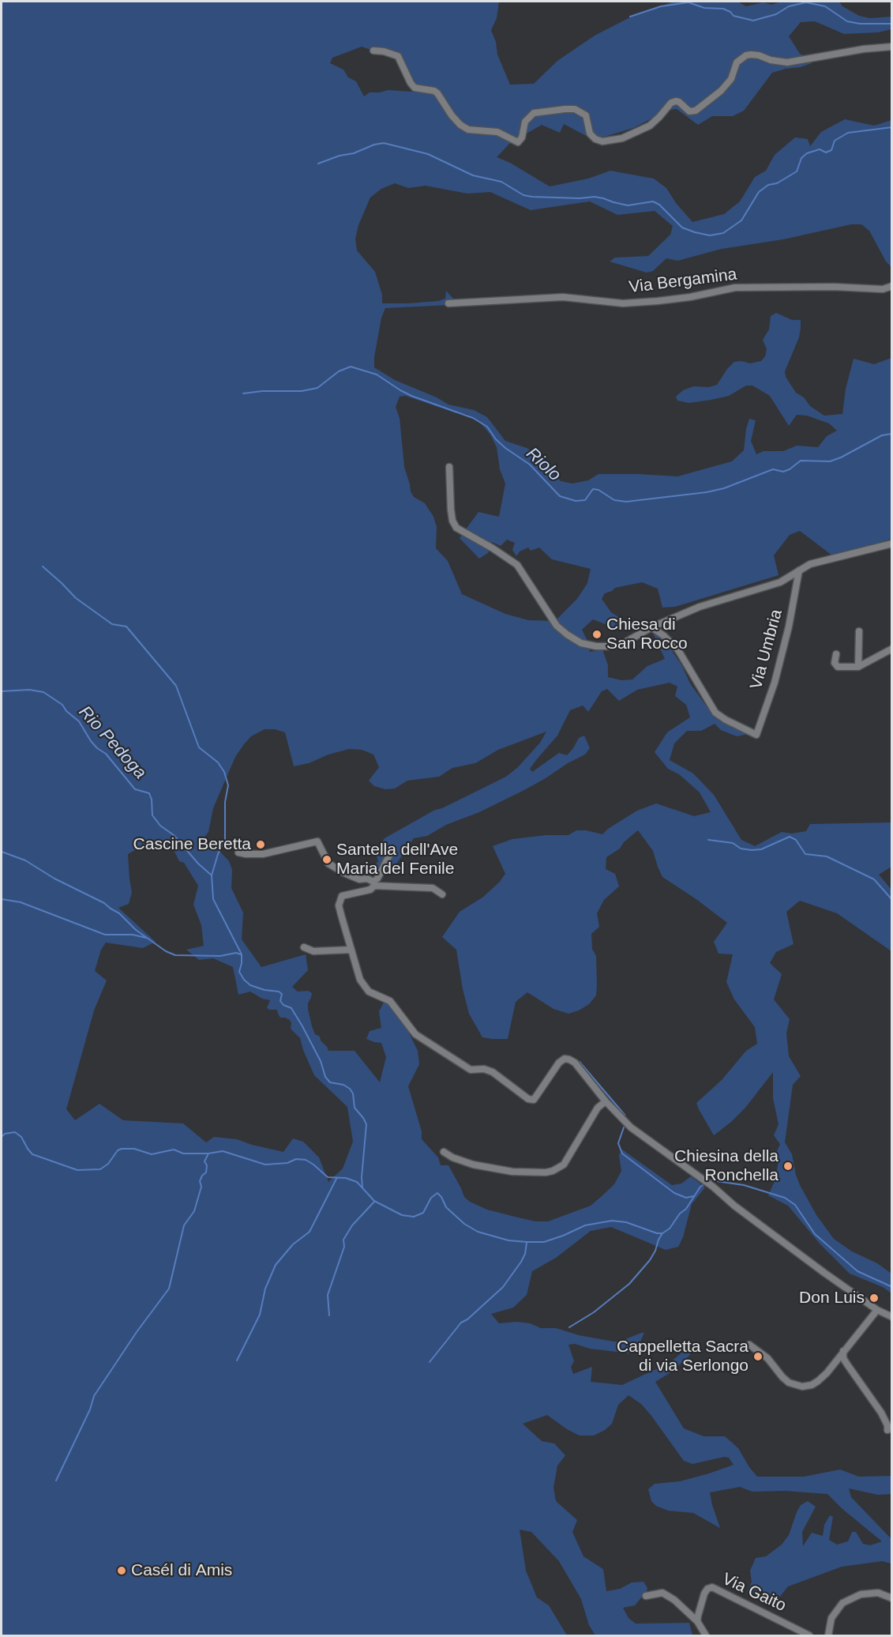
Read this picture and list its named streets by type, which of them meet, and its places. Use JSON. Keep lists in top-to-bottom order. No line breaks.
{"streets":{"street":["Via Bergamina","Via Umbria","Via Gaito"]},"water":["Riolo","Rio Pedoga"],"places":["Chiesa di San Rocco","Cascine Beretta","Santella dell'Ave Maria del Fenile","Chiesina della Ronchella","Don Luis","Cappelletta Sacra di via Serlongo","Casél di Amis"]}
